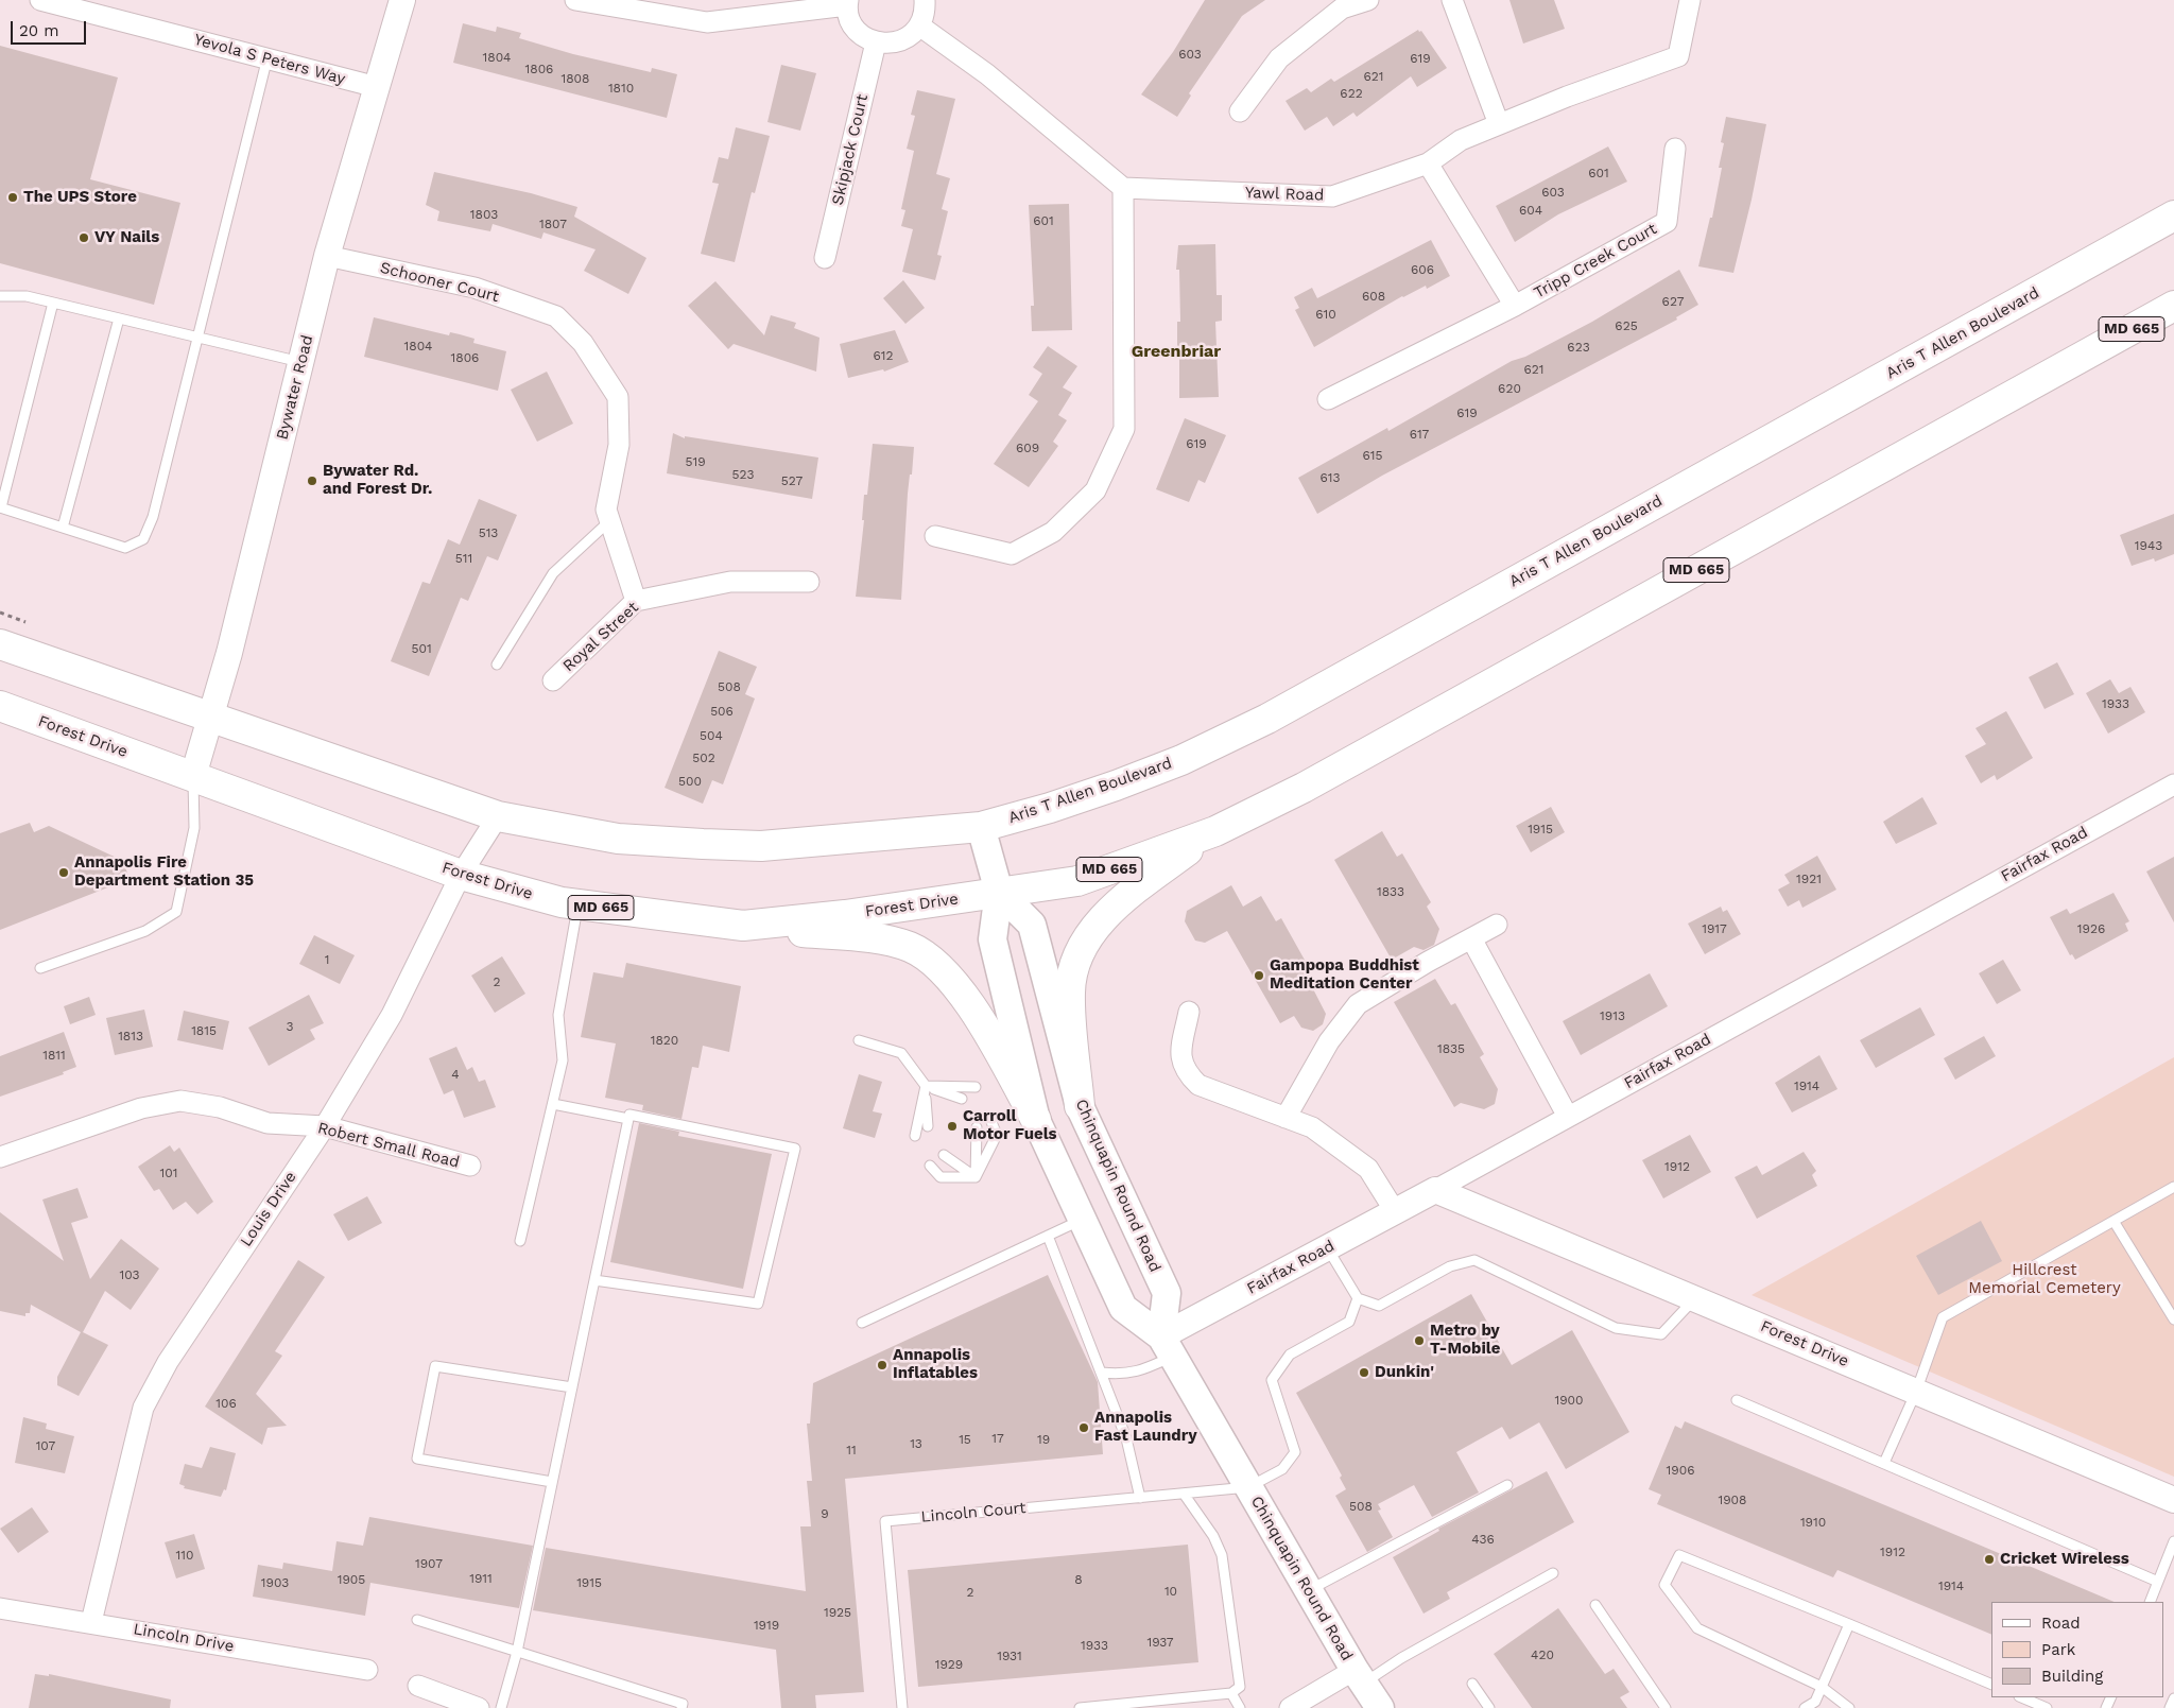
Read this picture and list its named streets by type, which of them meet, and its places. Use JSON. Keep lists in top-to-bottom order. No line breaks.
{"streets":{"main road":["MD 665","Aris T Allen Boulevard","Forest Drive","Chinquapin Round Road"],"street":["Yevola S Peters Way","Skipjack Court","Yawl Road","Tripp Creek Court","Schooner Court","Bywater Road","Royal Street","Fairfax Road","Robert Small Road","Louis Drive","Lincoln Drive"],"lane":["Lincoln Court"]},"crossings":[["Yevola S Peters Way","Bywater Road"],["Yawl Road","Tripp Creek Court"],["Schooner Court","Bywater Road"],["Schooner Court","Royal Street"],["MD 665","Forest Drive"],["MD 665","Chinquapin Round Road"],["Aris T Allen Boulevard","Chinquapin Round Road"],["Bywater Road","Forest Drive"],["Forest Drive","Fairfax Road"],["Forest Drive","Chinquapin Round Road"],["Forest Drive","Louis Drive"],["Fairfax Road","Chinquapin Round Road"],["Robert Small Road","Louis Drive"],["Chinquapin Round Road","Lincoln Court"],["Louis Drive","Lincoln Drive"]],"districts":["Greenbriar"],"parks":["Hillcrest Memorial Cemetery"],"places":["The UPS Store","VY Nails","Bywater Rd. and Forest Dr.","Annapolis Fire Department Station 35","Gampopa Buddhist Meditation Center","Carroll Motor Fuels","Metro by T-Mobile","Annapolis Inflatables","Dunkin'","Annapolis Fast Laundry","Cricket Wireless"],"house_numbers":["603","1804","619","1806","621","1808","1810","622","601","603","604","1803","601","1807","606","608","627","610","625","1804","623","612","1806","621","620","619","617","619","609","615","519","523","613","527","513","1943","511","501","508","1933","506","504","502","500","1915","1921","1833","1917","1926","1","2","1913","3","1815","1813","1820","1835","1811","4","1914","1912","101","103","1900","106","17","15","19","13","107","11","1906","1908","508","9","1910","436","1912","110","1907","1911","1905","8","1903","1915","1914","10","2","1925","1919","1937","1933","420","1931","1929"],"legend":["Road","Park","Building"],"scale_bar":"20 m"}
